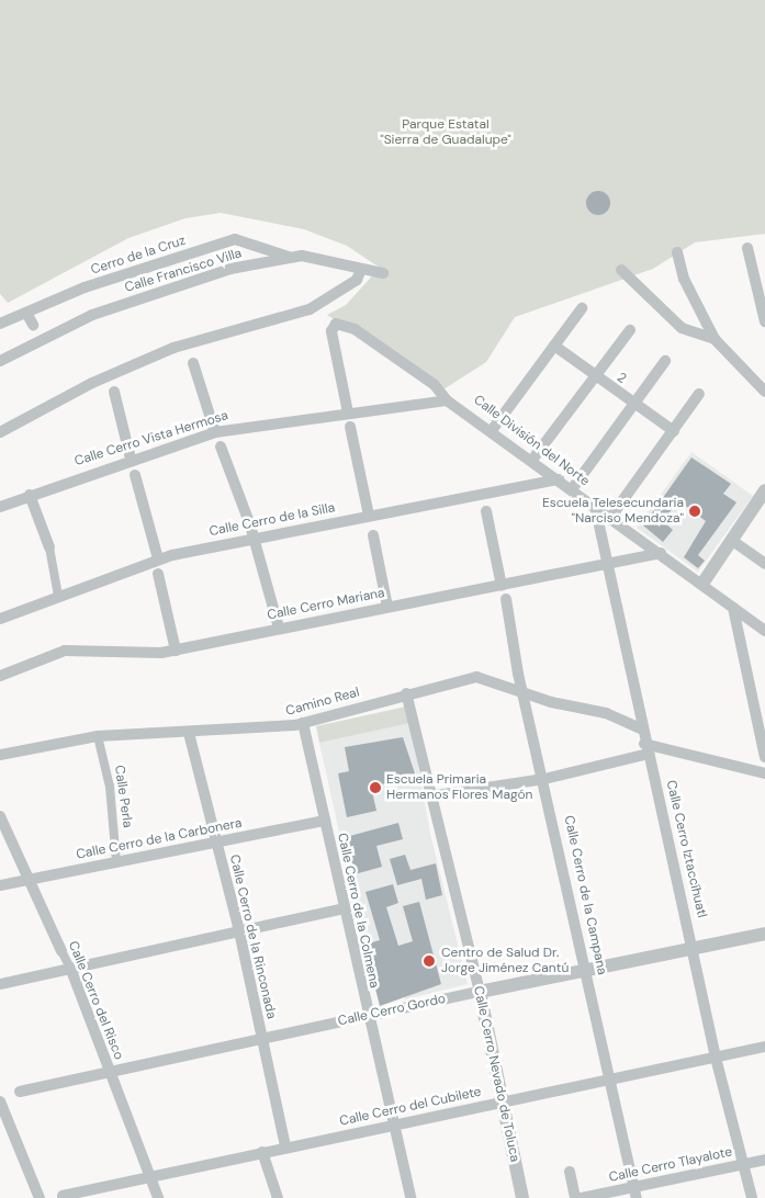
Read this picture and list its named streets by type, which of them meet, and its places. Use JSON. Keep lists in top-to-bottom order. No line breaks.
{"streets":{"street":["Cerro de la Cruz","Calle Francisco Villa","2","Calle Cerro Vista Hermosa","Calle División del Norte","Calle Cerro de la Silla","Calle Cerro Mariana","Camino Real","Calle Perla","Calle Cerro de la Carbonera","Calle Cerro Iztaccíhuatl","Calle Cerro de la Campana","Calle Cerro de la Colmena","Calle Cerro de la Rinconada","Calle Cerro del Risco","Calle Cerro Gordo","Calle Cerro Nevado de Toluca","Calle Cerro del Cubilete","Calle Cerro Tlayalote"]},"crossings":[["Cerro de la Cruz","Calle Francisco Villa"],["Calle Cerro Vista Hermosa","Calle División del Norte"],["Calle División del Norte","Calle Cerro de la Silla"],["Calle División del Norte","Calle Cerro Mariana"],["Calle División del Norte","Calle Cerro Iztaccíhuatl"],["Calle Cerro Mariana","Calle Cerro Iztaccíhuatl"],["Camino Real","Calle Perla"],["Camino Real","Calle Cerro Iztaccíhuatl"],["Camino Real","Calle Cerro de la Campana"],["Camino Real","Calle Cerro de la Colmena"],["Camino Real","Calle Cerro de la Rinconada"],["Camino Real","Calle Cerro Nevado de Toluca"],["Calle Perla","Calle Cerro de la Carbonera"],["Calle Cerro de la Carbonera","Calle Cerro de la Colmena"],["Calle Cerro de la Carbonera","Calle Cerro de la Rinconada"],["Calle Cerro de la Carbonera","Calle Cerro del Risco"],["Calle Cerro Iztaccíhuatl","Calle Cerro Gordo"],["Calle Cerro Iztaccíhuatl","Calle Cerro del Cubilete"],["Calle Cerro Iztaccíhuatl","Calle Cerro Tlayalote"],["Calle Cerro de la Campana","Calle Cerro Gordo"],["Calle Cerro de la Campana","Calle Cerro del Cubilete"],["Calle Cerro de la Campana","Calle Cerro Tlayalote"],["Calle Cerro de la Colmena","Calle Cerro Gordo"],["Calle Cerro de la Colmena","Calle Cerro del Cubilete"],["Calle Cerro de la Rinconada","Calle Cerro Gordo"],["Calle Cerro de la Rinconada","Calle Cerro del Cubilete"],["Calle Cerro del Risco","Calle Cerro Gordo"],["Calle Cerro del Risco","Calle Cerro del Cubilete"],["Calle Cerro Gordo","Calle Cerro Nevado de Toluca"],["Calle Cerro Nevado de Toluca","Calle Cerro del Cubilete"]],"parks":["Parque Estatal \"Sierra de Guadalupe\""],"places":["Escuela Telesecundaria \"Narciso Mendoza\"","Escuela Primaria Hermanos Flores Magón","Centro de Salud Dr. Jorge Jiménez Cantú"]}
